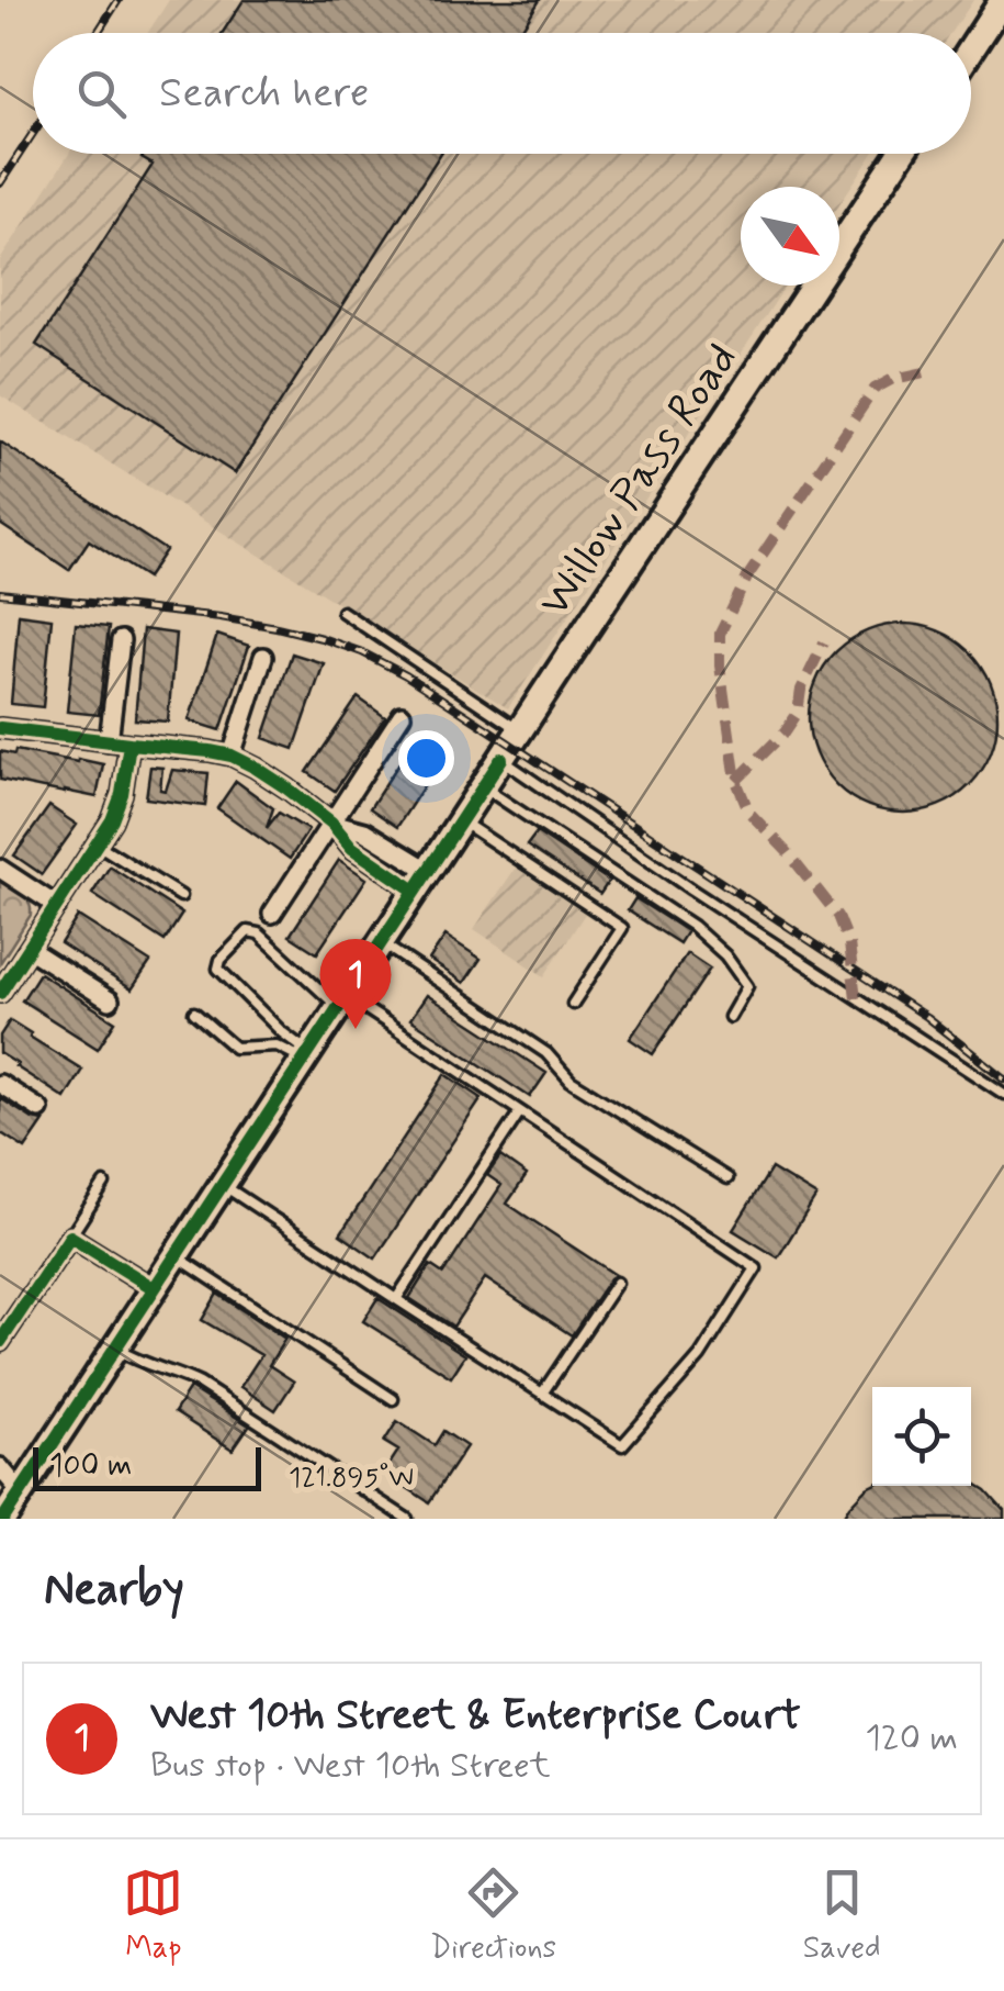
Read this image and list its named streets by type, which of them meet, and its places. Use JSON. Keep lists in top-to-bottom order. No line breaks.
{"streets":{"main road":["Willow Pass Road"]},"scale_bar":"100 m","north":"bottom right","page":{"search":"Search here","pins":"1","scale":"100 m","heading":"Nearby","list":[{"mark":"1","name":"West 10th Street & Enterprise Court","note":"Bus stop · West 10th Street","value":"120 m"}],"nav":["Map","Directions","Saved"]},"coordinates":["121.895°W"]}
